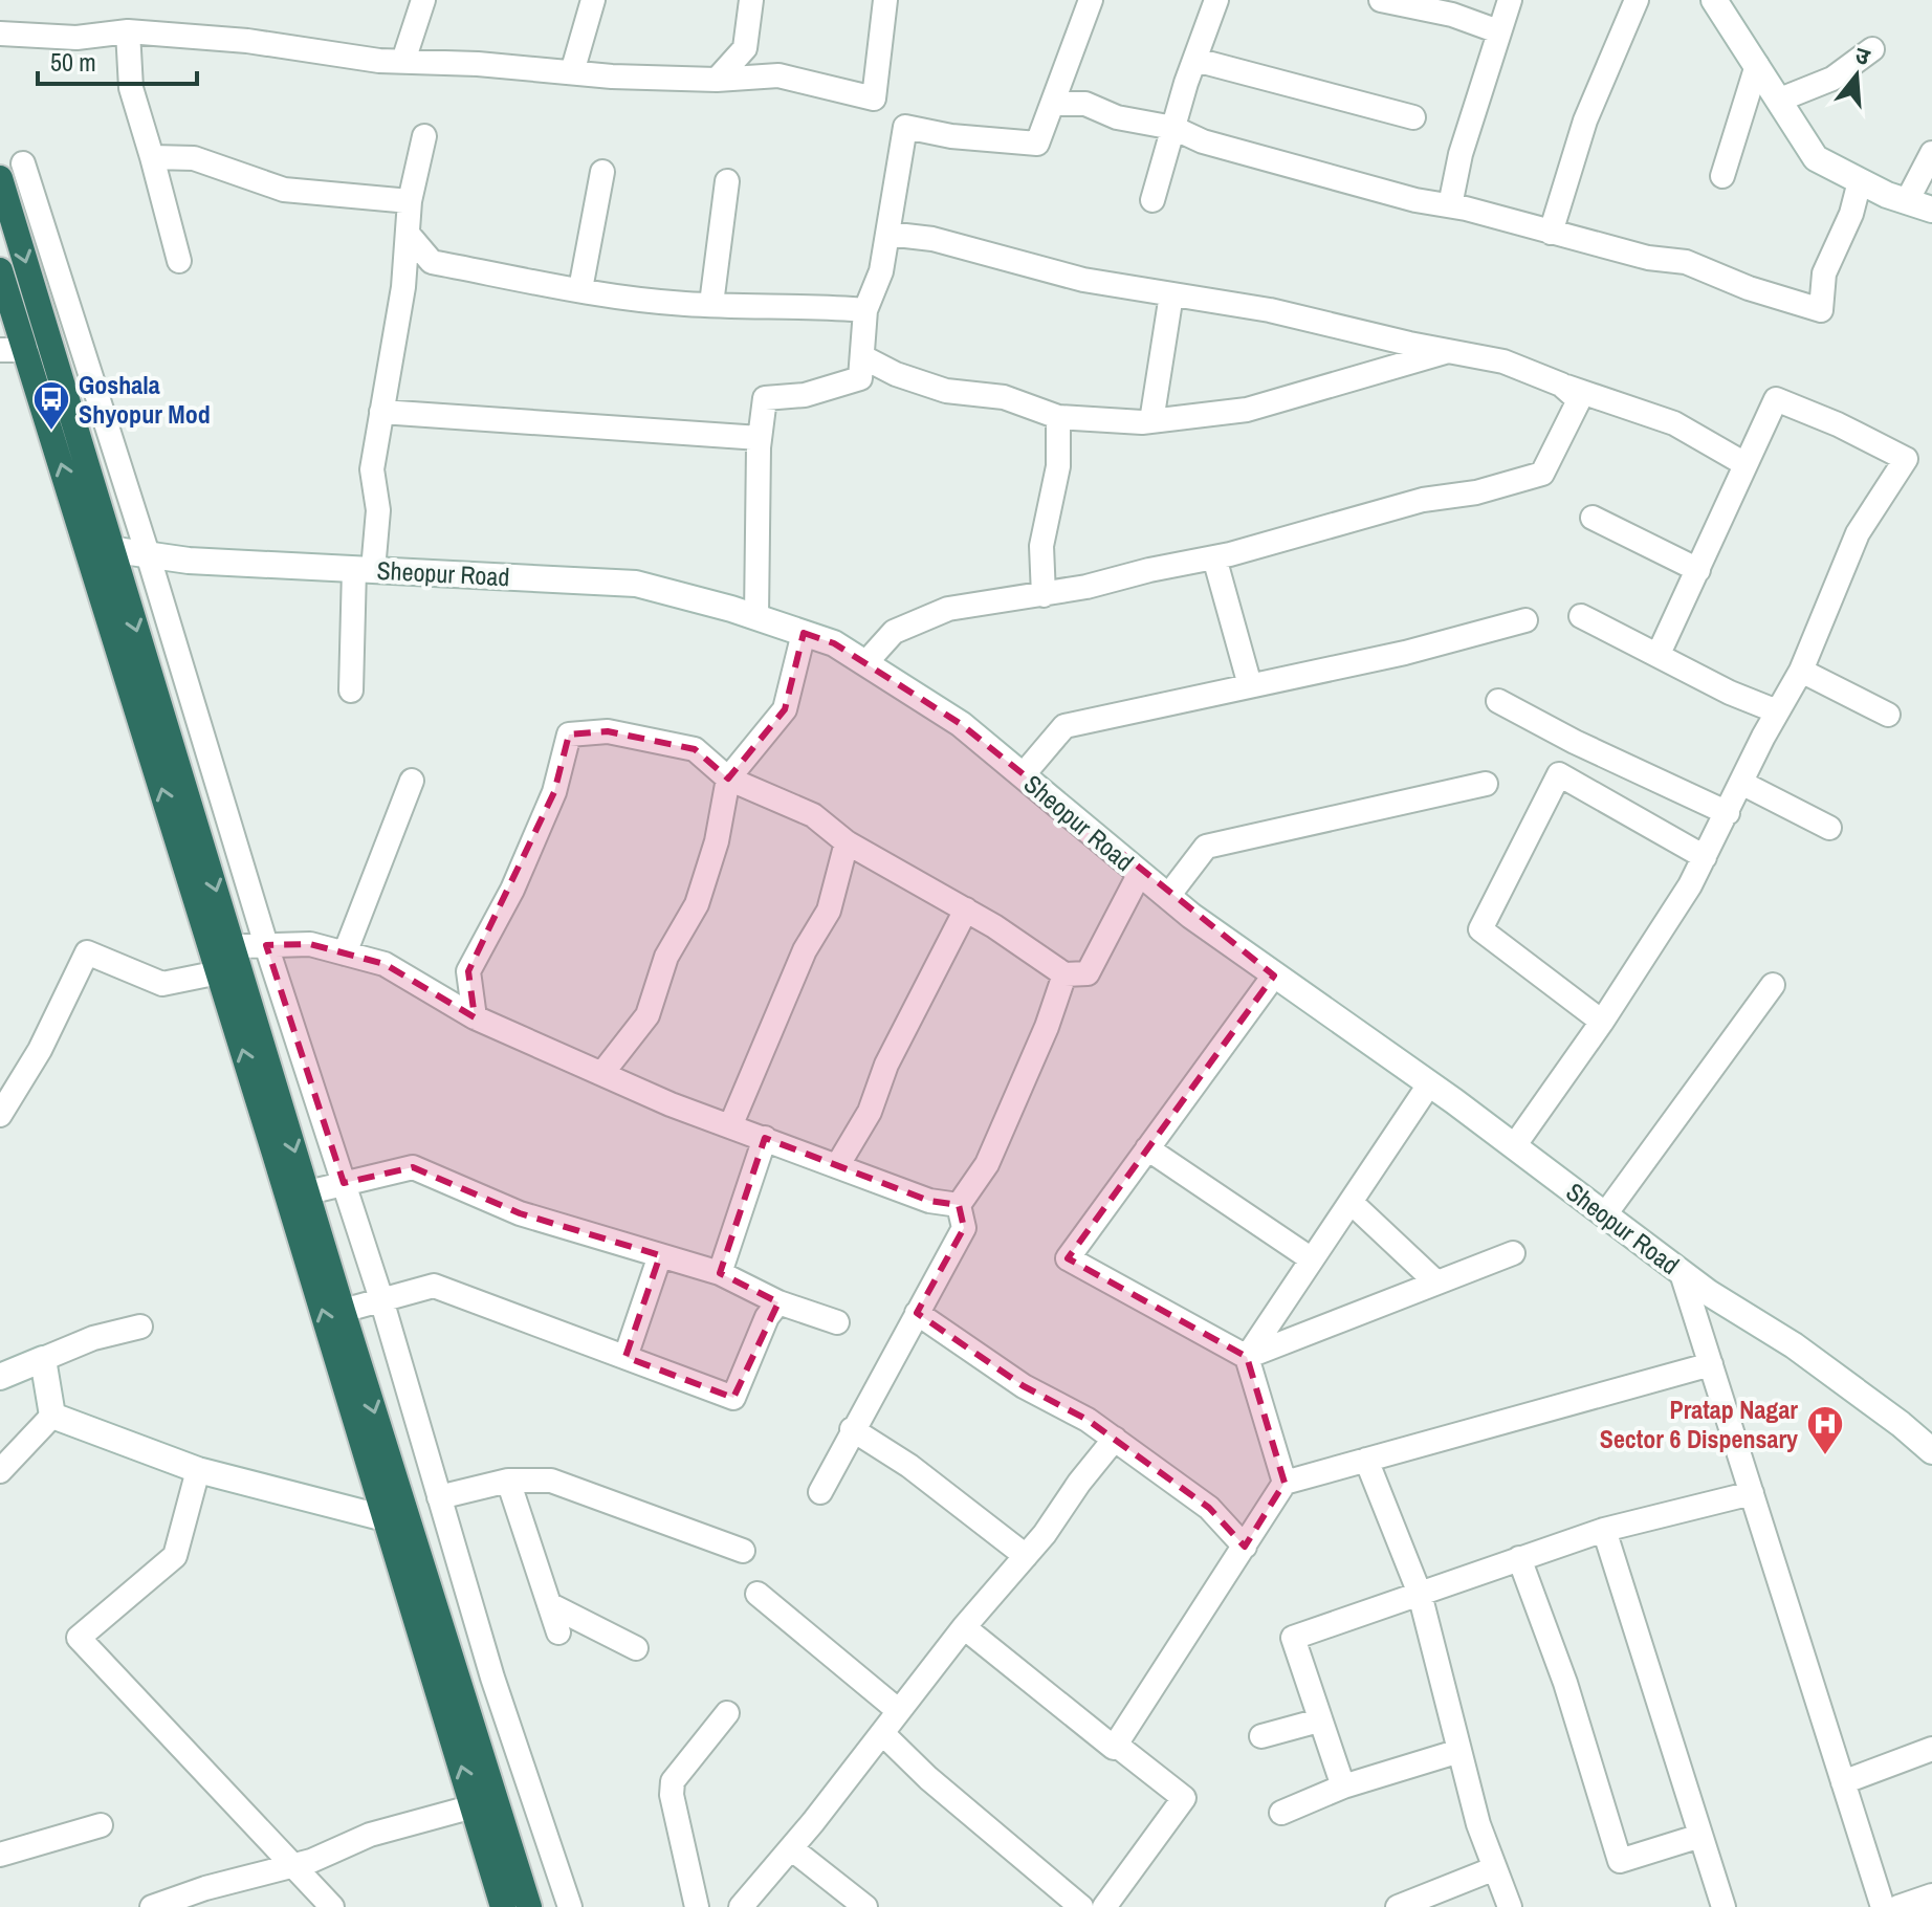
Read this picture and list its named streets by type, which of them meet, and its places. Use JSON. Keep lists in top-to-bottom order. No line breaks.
{"streets":{"street":["Sheopur Road"]},"places":{"bus stop":["Goshala Shyopur Mod"],"hospital":["Pratap Nagar Sector 6 Dispensary"]},"scale_bar":"50 m","north":"top"}
